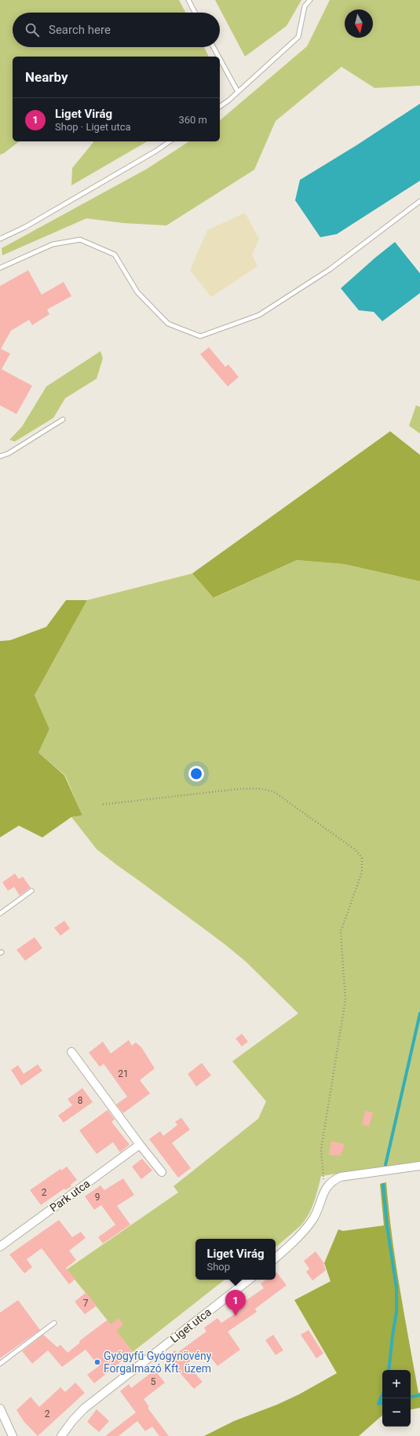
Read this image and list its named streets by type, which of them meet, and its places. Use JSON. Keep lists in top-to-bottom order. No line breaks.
{"streets":{"street":["Park utca","Liget utca"]},"places":["Gyógyfű Gyógynövény Forgalmazó Kft. üzem"],"house_numbers":["21","8","2","9","7","5","2"],"north":"bottom","page":{"search":"Search here","heading":"Nearby","list":[{"mark":"1","name":"Liget Virág","note":"Shop · Liget utca","value":"360 m"}],"popup":["Liget Virág","Shop"],"pins":"1","map_buttons":["+","−"]}}
